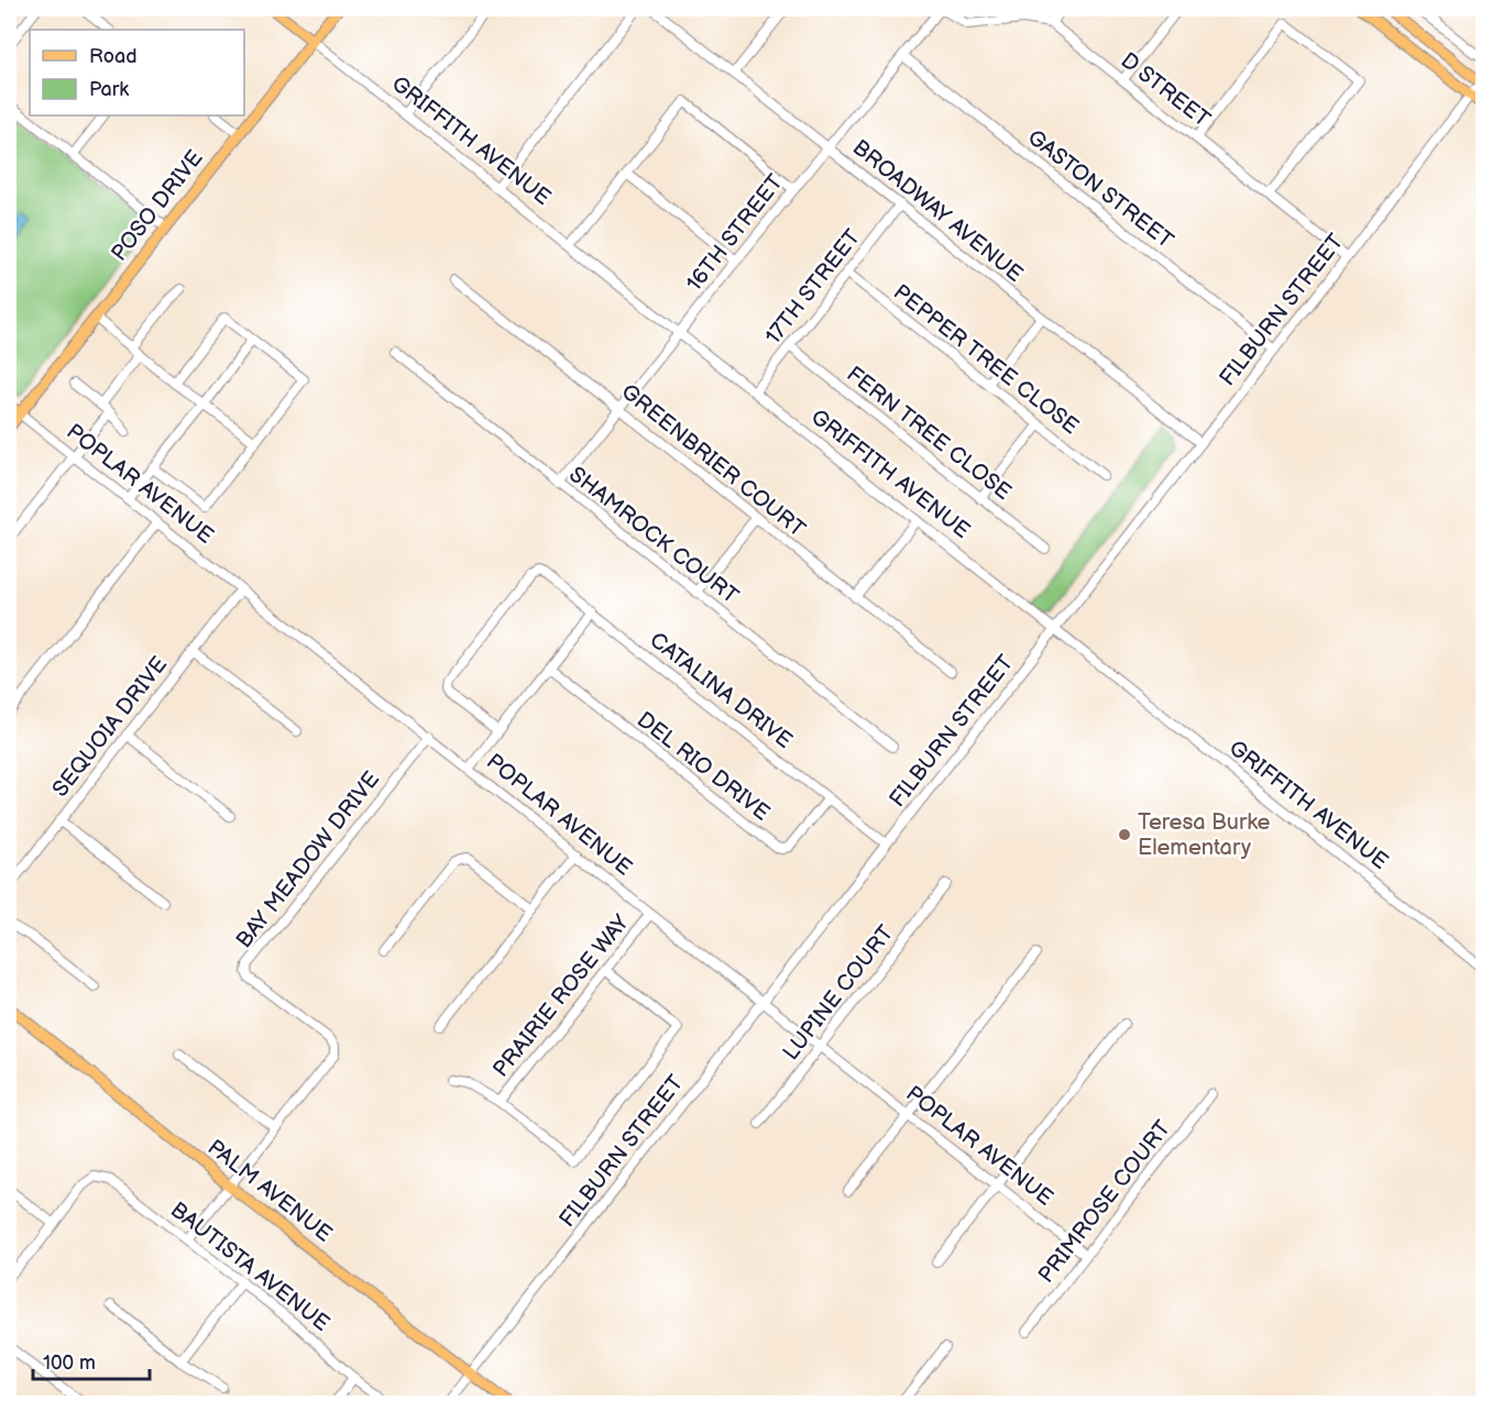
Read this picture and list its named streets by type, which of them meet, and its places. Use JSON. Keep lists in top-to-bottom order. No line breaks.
{"streets":{"main road":["GRIFFITH AVENUE","POSO DRIVE","POPLAR AVENUE","PALM AVENUE"],"street":["D STREET","GASTON STREET","BROADWAY AVENUE","16TH STREET","17TH STREET","FILBURN STREET","PEPPER TREE CLOSE","FERN TREE CLOSE","GREENBRIER COURT","SHAMROCK COURT","CATALINA DRIVE","SEQUOIA DRIVE","DEL RIO DRIVE","BAY MEADOW DRIVE","LUPINE COURT","PRAIRIE ROSE WAY","PRIMROSE COURT","BAUTISTA AVENUE"]},"crossings":[["D STREET","FILBURN STREET"],["GRIFFITH AVENUE","POSO DRIVE"],["GRIFFITH AVENUE","16TH STREET"],["GRIFFITH AVENUE","17TH STREET"],["GRIFFITH AVENUE","FILBURN STREET"],["GASTON STREET","16TH STREET"],["GASTON STREET","FILBURN STREET"],["POSO DRIVE","POPLAR AVENUE"],["BROADWAY AVENUE","16TH STREET"],["BROADWAY AVENUE","17TH STREET"],["BROADWAY AVENUE","FILBURN STREET"],["16TH STREET","GREENBRIER COURT"],["16TH STREET","SHAMROCK COURT"],["17TH STREET","PEPPER TREE CLOSE"],["17TH STREET","FERN TREE CLOSE"],["FILBURN STREET","POPLAR AVENUE"],["FILBURN STREET","CATALINA DRIVE"],["FILBURN STREET","PALM AVENUE"],["POPLAR AVENUE","SEQUOIA DRIVE"],["POPLAR AVENUE","BAY MEADOW DRIVE"],["POPLAR AVENUE","LUPINE COURT"],["POPLAR AVENUE","PRAIRIE ROSE WAY"],["POPLAR AVENUE","PRIMROSE COURT"],["CATALINA DRIVE","DEL RIO DRIVE"],["BAY MEADOW DRIVE","PALM AVENUE"],["BAY MEADOW DRIVE","BAUTISTA AVENUE"]],"places":["Teresa Burke Elementary"],"legend":["Road","Park"],"scale_bar":"100 m"}
